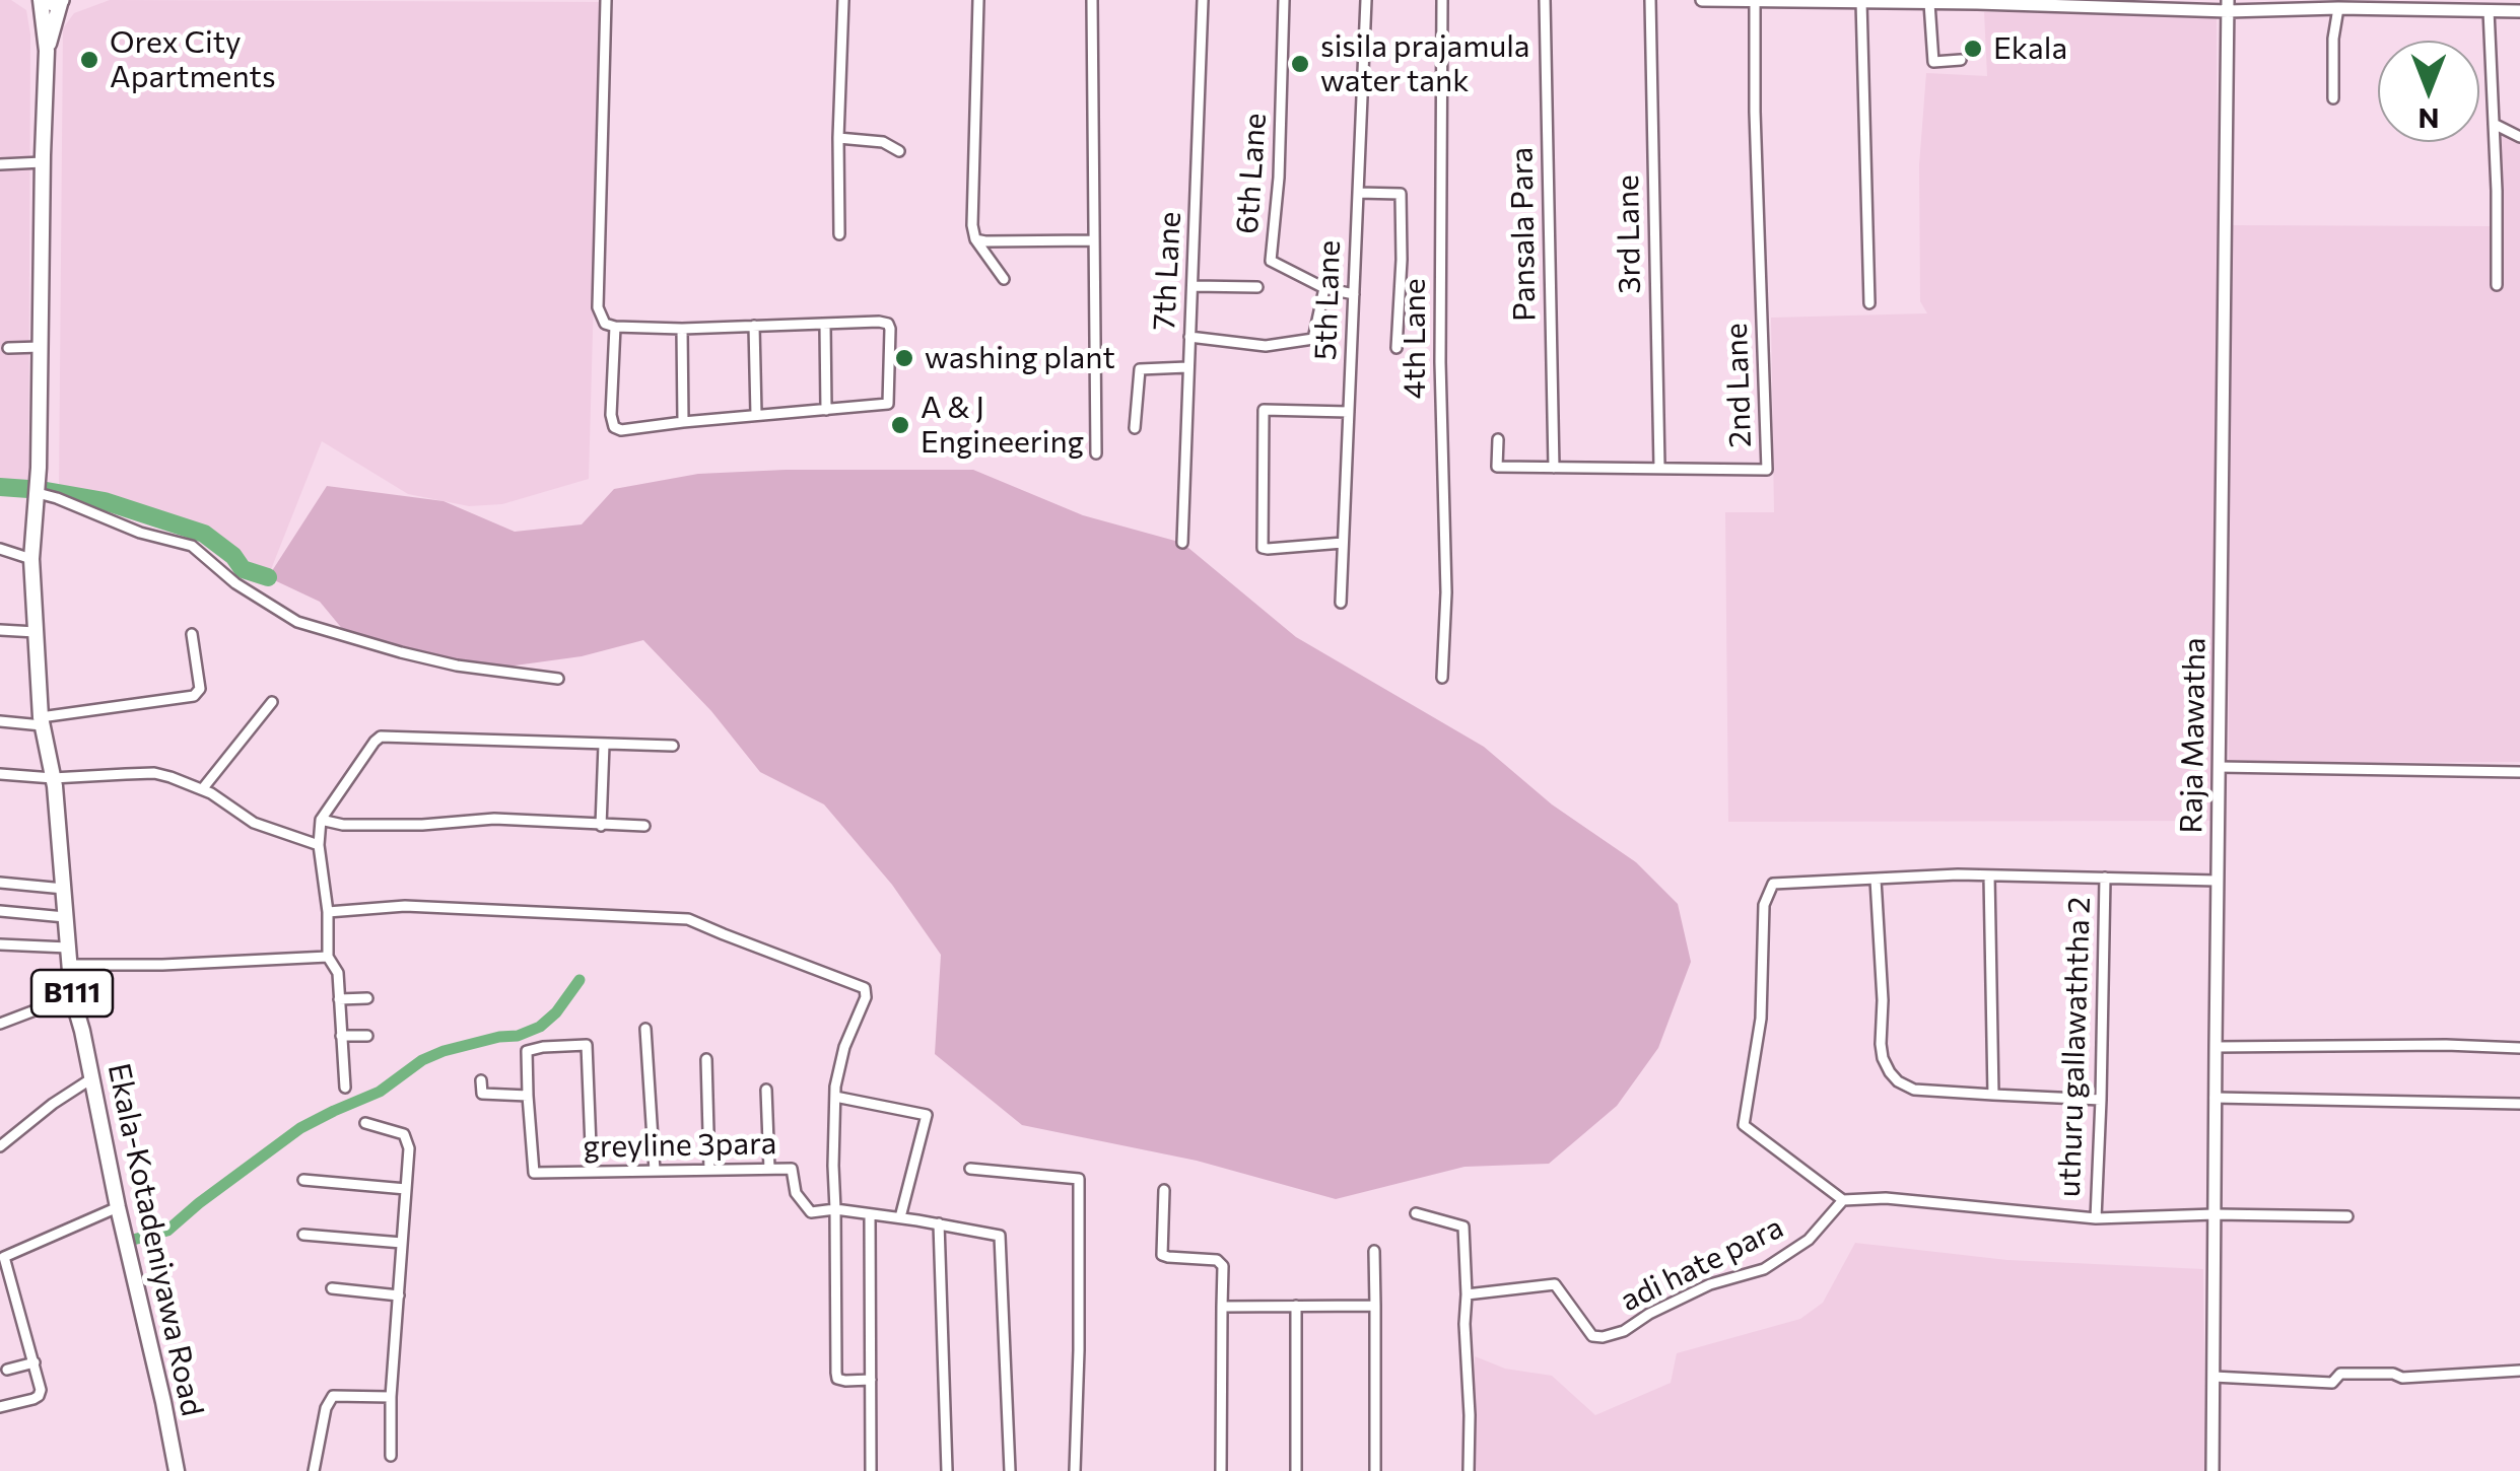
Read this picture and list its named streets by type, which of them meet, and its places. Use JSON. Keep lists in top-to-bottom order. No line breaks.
{"streets":{"main road":["B111","Ekala-Kotadeniyawa Road"],"street":["6th Lane","Pansala Para","3rd Lane","7th Lane","5th Lane","4th Lane","2nd Lane","Raja Mawatha","uthuru gallawaththa 2","greyline 3para","adi hate para"]},"crossings":[["6th Lane","5th Lane"],["Pansala Para","2nd Lane"],["3rd Lane","2nd Lane"],["Raja Mawatha","uthuru gallawaththa 2"],["uthuru gallawaththa 2","adi hate para"]],"places":["Ekala","Orex City Apartments","sisila prajamula water tank","washing plant","A & J Engineering"],"north":"bottom"}
